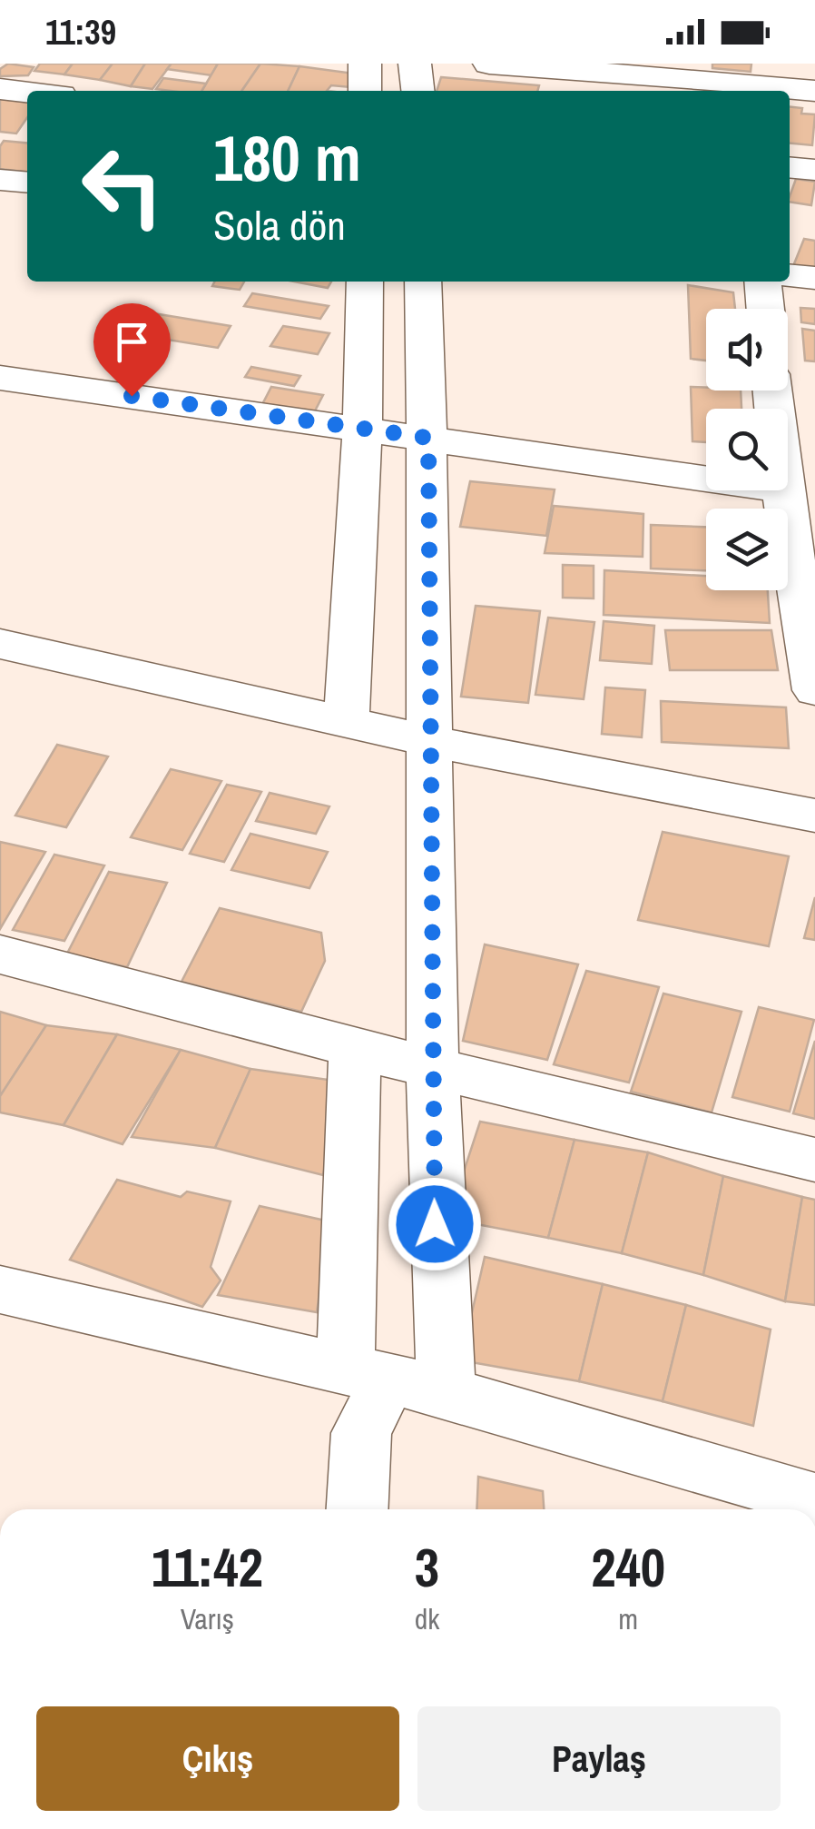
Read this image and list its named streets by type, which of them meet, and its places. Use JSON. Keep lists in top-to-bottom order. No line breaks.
{"page":{"status":"11:39","turn":["180 m","Sola dön"],"eta":["11:42","Varış","3","dk","240","m"],"buttons":["Çıkış","Paylaş"]}}
